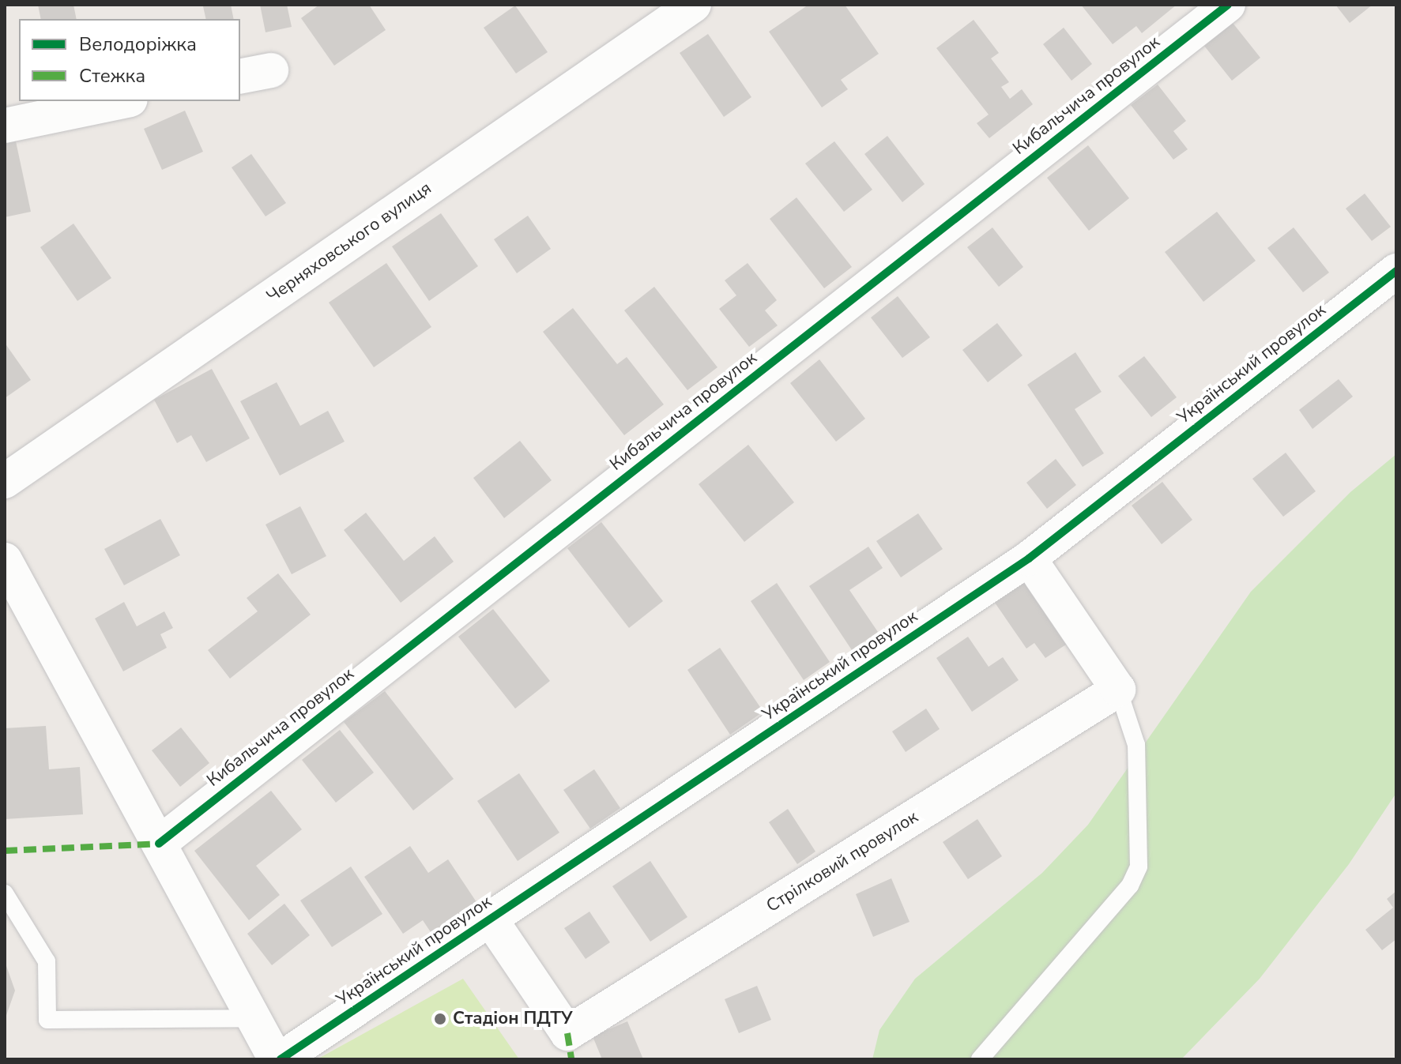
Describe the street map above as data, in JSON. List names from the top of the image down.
{
  "streets": {
    "street": [
      "Кибальчича провулок",
      "Черняховського вулиця",
      "Український провулок",
      "Стрілковий провулок"
    ]
  },
  "crossings": [
    ["Український провулок", "Стрілковий провулок"]
  ],
  "places": ["Стадіон ПДТУ"],
  "legend": ["Велодоріжка", "Стежка"]
}
